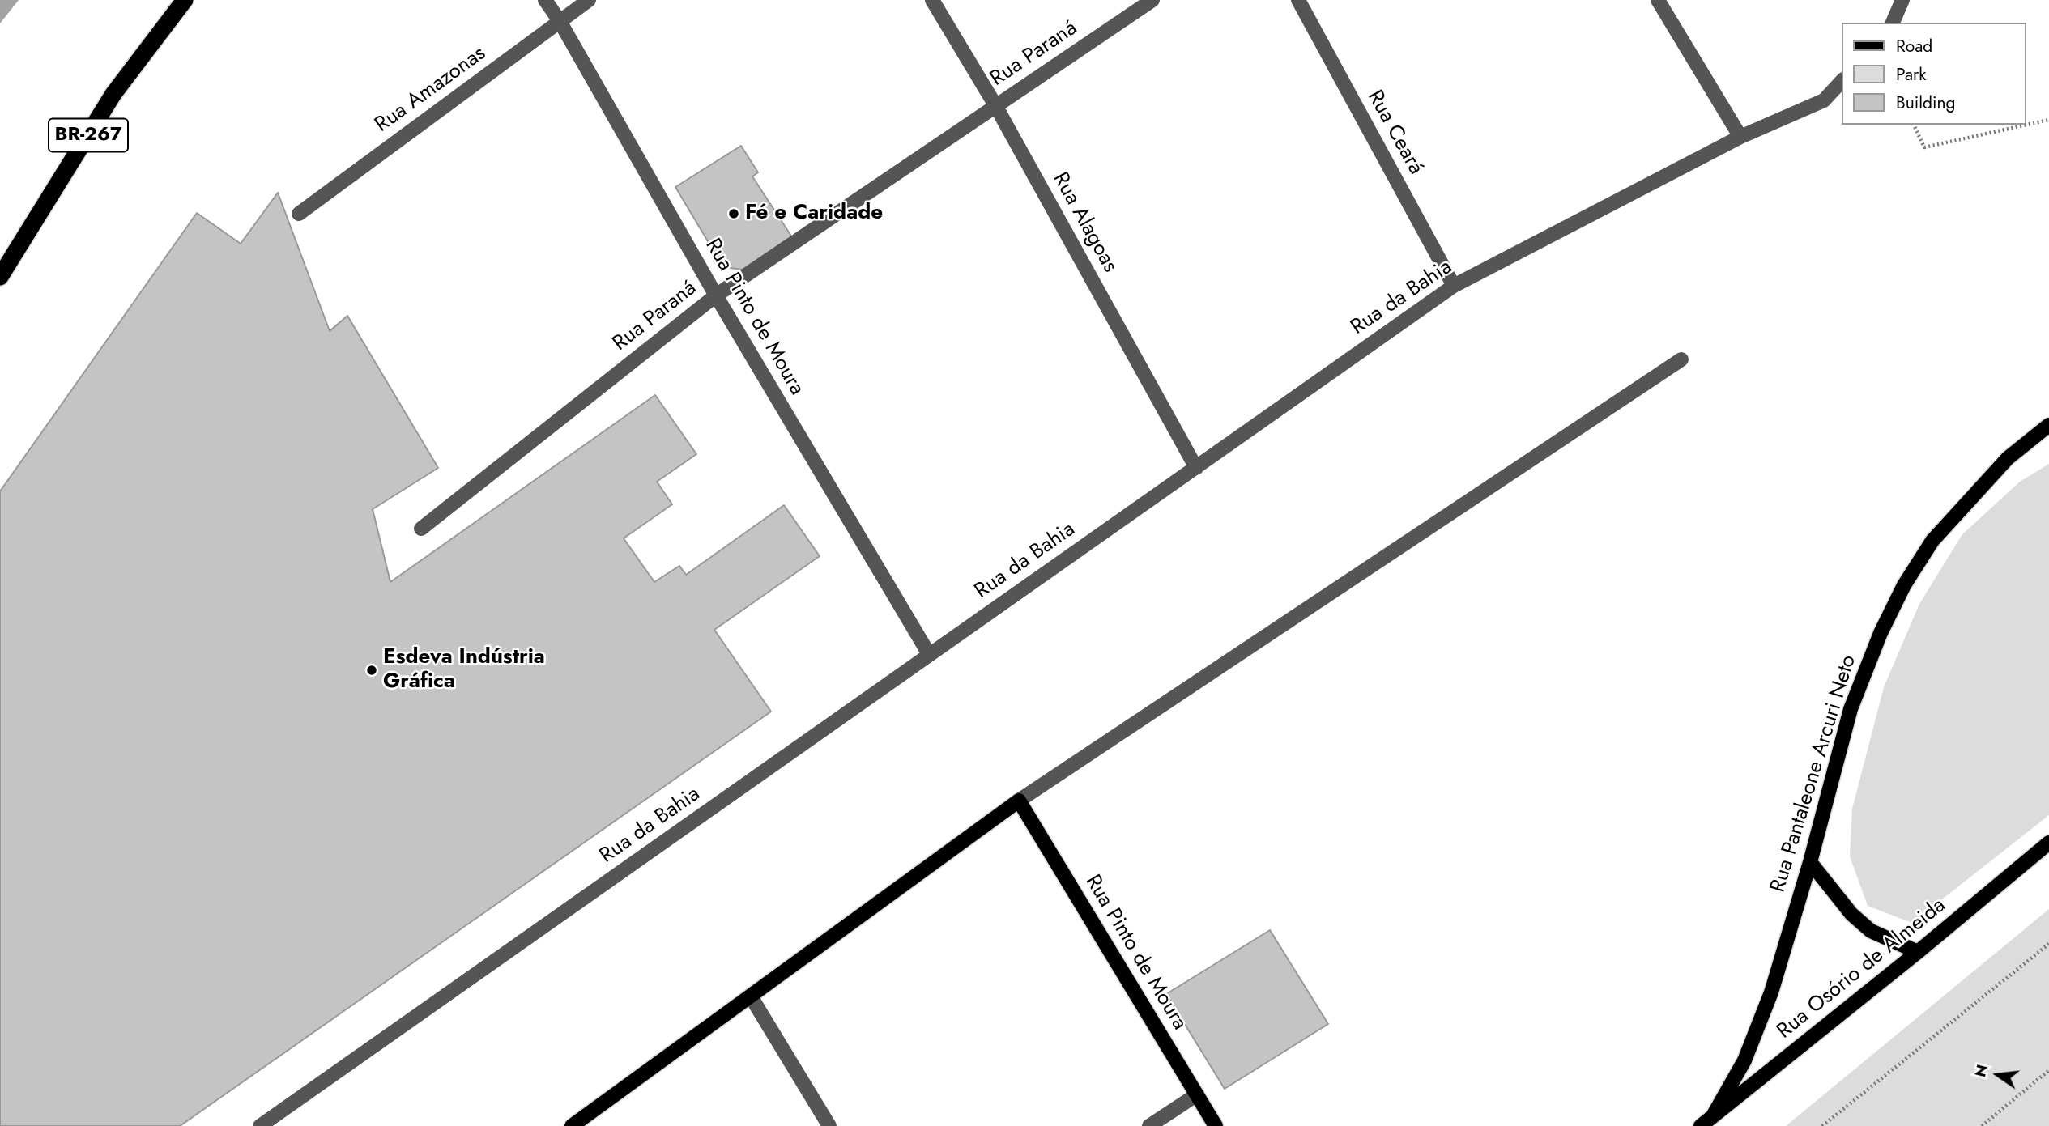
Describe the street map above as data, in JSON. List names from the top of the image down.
{
  "streets": {
    "highway": ["BR-267"],
    "main road": ["Rua Pinto de Moura", "Rua Pantaleone Arcuri Neto", "Rua Osório de Almeida"],
    "street": [
      "Rua Paraná",
      "Rua Amazonas",
      "Rua Ceará",
      "Rua Alagoas",
      "Rua da Bahia"
    ]
  },
  "crossings": [
    ["Rua Paraná", "Rua Alagoas"],
    ["Rua Paraná", "Rua Pinto de Moura"],
    ["Rua Amazonas", "Rua Pinto de Moura"],
    ["Rua Ceará", "Rua da Bahia"],
    ["Rua Alagoas", "Rua da Bahia"],
    ["Rua da Bahia", "Rua Pinto de Moura"],
    ["Rua Pantaleone Arcuri Neto", "Rua Osório de Almeida"]
  ],
  "places": ["Fé e Caridade", "Esdeva Indústria Gráfica"],
  "legend": ["Road", "Park", "Building"],
  "north": "left"
}
